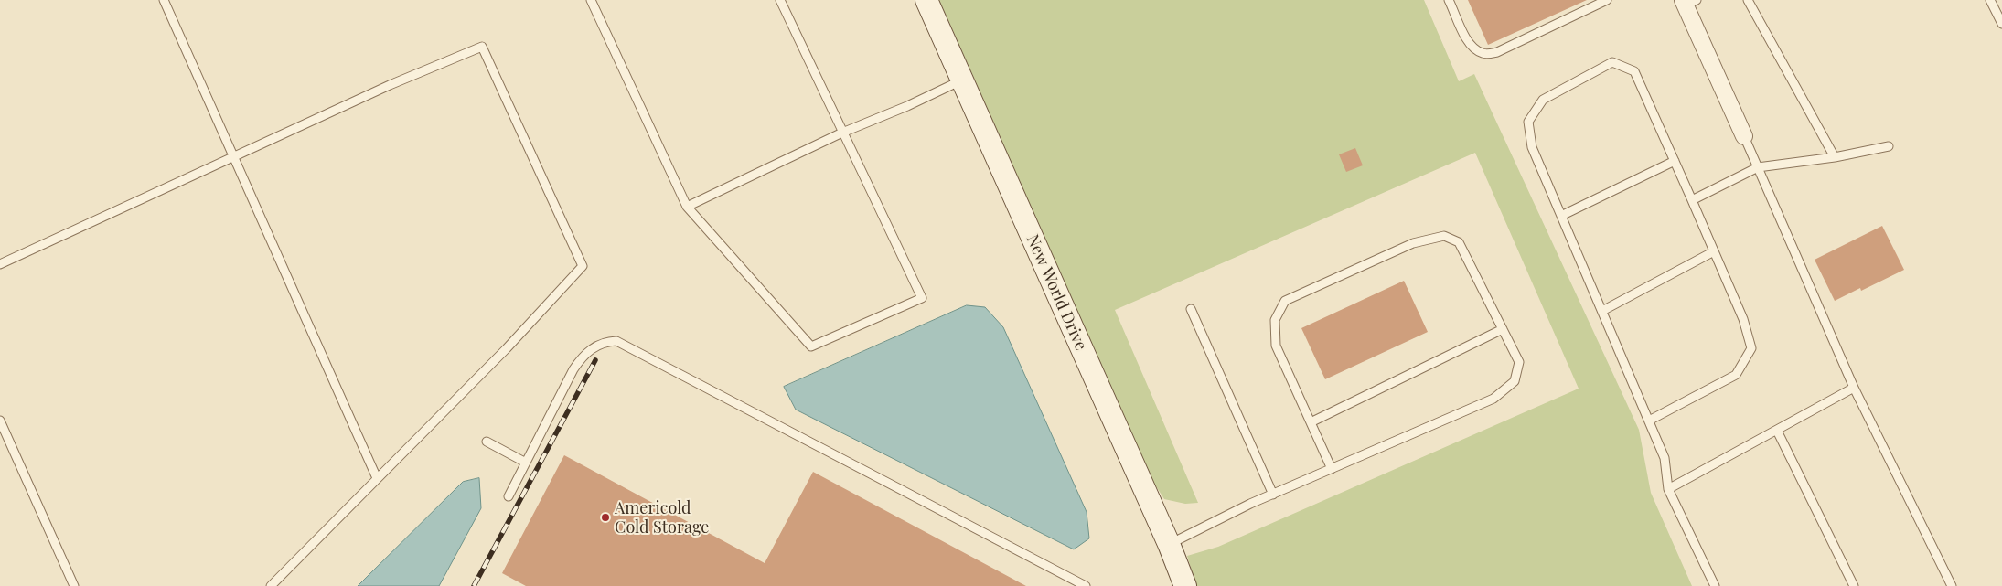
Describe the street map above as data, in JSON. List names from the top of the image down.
{
  "streets": {
    "street": ["New World Drive"]
  },
  "places": ["Americold Cold Storage"]
}
